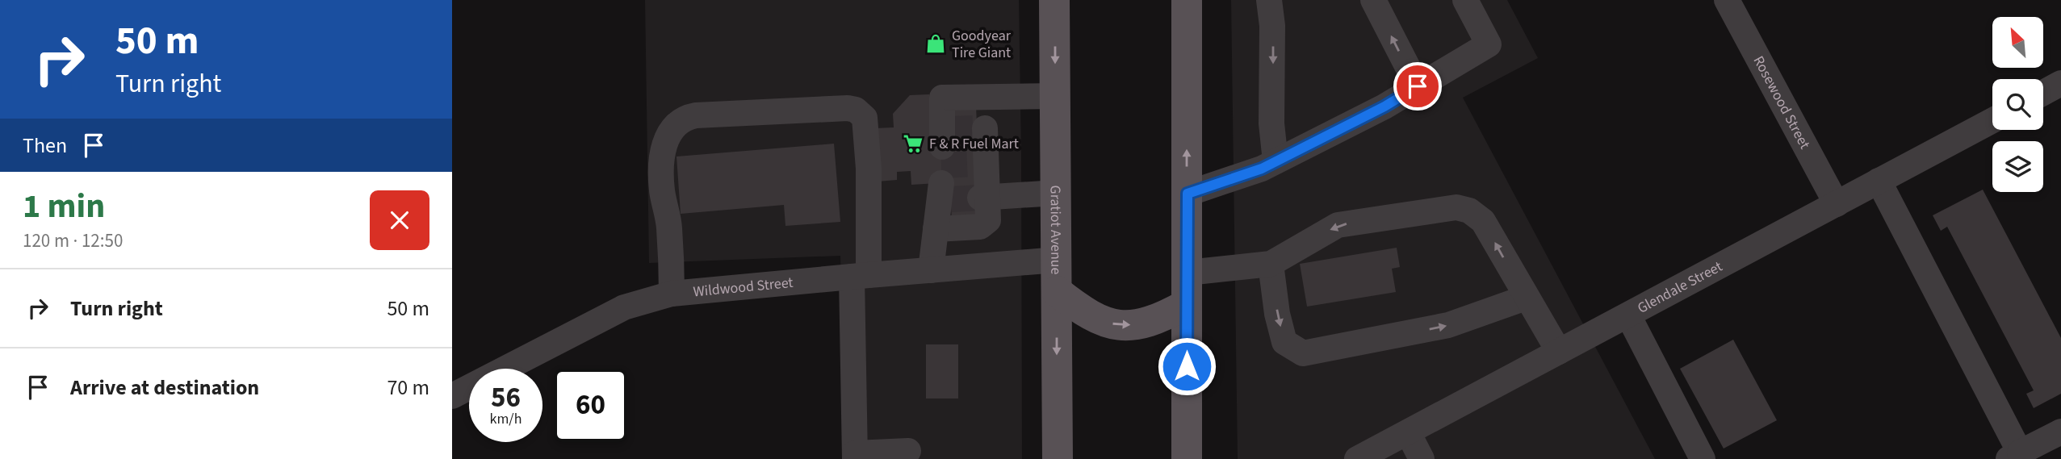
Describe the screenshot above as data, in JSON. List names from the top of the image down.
{
  "streets": {
    "main road": ["Gratiot Avenue"],
    "street": ["Rosewood Street", "Wildwood Street", "Glendale Street"]
  },
  "crossings": [
    ["Rosewood Street", "Glendale Street"],
    ["Gratiot Avenue", "Wildwood Street"]
  ],
  "places": {
    "shop": ["Goodyear Tire Giant"],
    "supermarket": ["F & R Fuel Mart"]
  },
  "north": "top left",
  "page": {
    "turn": ["50 m", "Turn right"],
    "then": "Then",
    "heading": ["1 min", "120 m · 12:50"],
    "list": [
      {
        "name": "Turn right",
        "value": "50 m"
      },
      {
        "name": "Arrive at destination",
        "value": "70 m"
      }
    ],
    "speed": "56 km/h",
    "limit": "60"
  }
}
